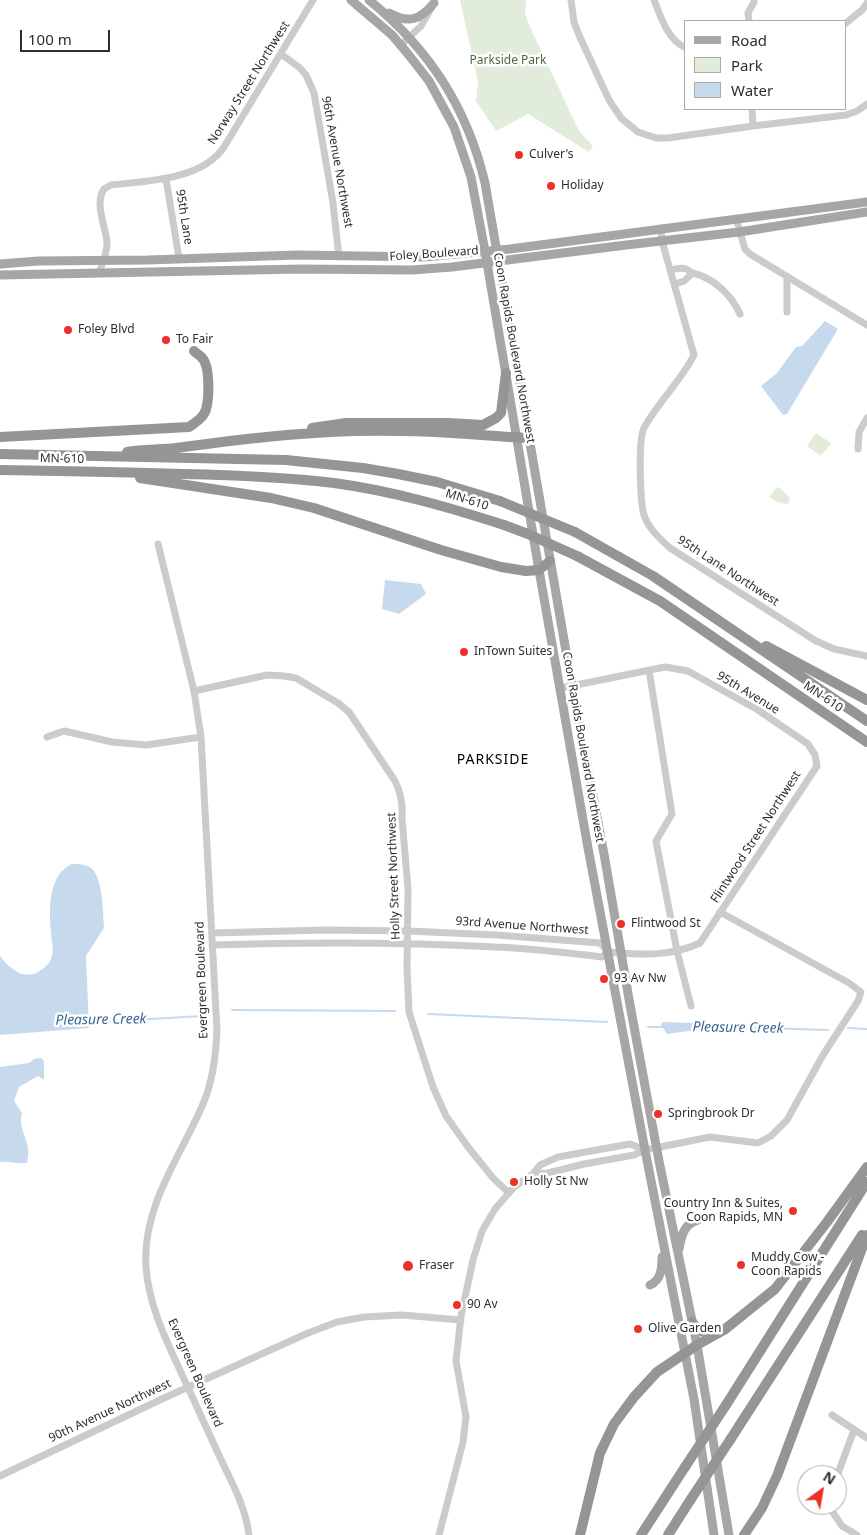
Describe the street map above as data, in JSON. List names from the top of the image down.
{
  "streets": {
    "highway": ["MN-610"],
    "main road": ["Foley Boulevard", "Coon Rapids Boulevard Northwest"],
    "street": [
      "Norway Street Northwest",
      "96th Avenue Northwest",
      "95th Lane",
      "95th Lane Northwest",
      "95th Avenue",
      "Flintwood Street Northwest",
      "Holly Street Northwest",
      "93rd Avenue Northwest",
      "Evergreen Boulevard",
      "90th Avenue Northwest"
    ]
  },
  "crossings": [
    ["Norway Street Northwest", "96th Avenue Northwest"],
    ["Norway Street Northwest", "95th Lane"],
    ["Norway Street Northwest", "Foley Boulevard"],
    ["96th Avenue Northwest", "Foley Boulevard"],
    ["95th Lane", "Foley Boulevard"],
    ["Foley Boulevard", "Coon Rapids Boulevard Northwest"],
    ["Foley Boulevard", "95th Lane Northwest"],
    ["Coon Rapids Boulevard Northwest", "95th Avenue"],
    ["Coon Rapids Boulevard Northwest", "Flintwood Street Northwest"],
    ["Coon Rapids Boulevard Northwest", "93rd Avenue Northwest"],
    ["95th Avenue", "Flintwood Street Northwest"],
    ["Flintwood Street Northwest", "93rd Avenue Northwest"],
    ["Holly Street Northwest", "93rd Avenue Northwest"],
    ["Holly Street Northwest", "Evergreen Boulevard"],
    ["93rd Avenue Northwest", "Evergreen Boulevard"],
    ["Evergreen Boulevard", "90th Avenue Northwest"]
  ],
  "districts": ["PARKSIDE"],
  "water": ["Pleasure Creek"],
  "parks": ["Parkside Park"],
  "places": [
    "Culver's",
    "Holiday",
    "Foley Blvd",
    "To Fair",
    "InTown Suites",
    "Flintwood St",
    "93 Av Nw",
    "Springbrook Dr",
    "Holly St Nw",
    "Country Inn & Suites, Coon Rapids, MN",
    "Muddy Cow - Coon Rapids",
    "Fraser",
    "90 Av",
    "Olive Garden"
  ],
  "legend": ["Road", "Park", "Water"],
  "scale_bar": "100 m",
  "north": "top right"
}
